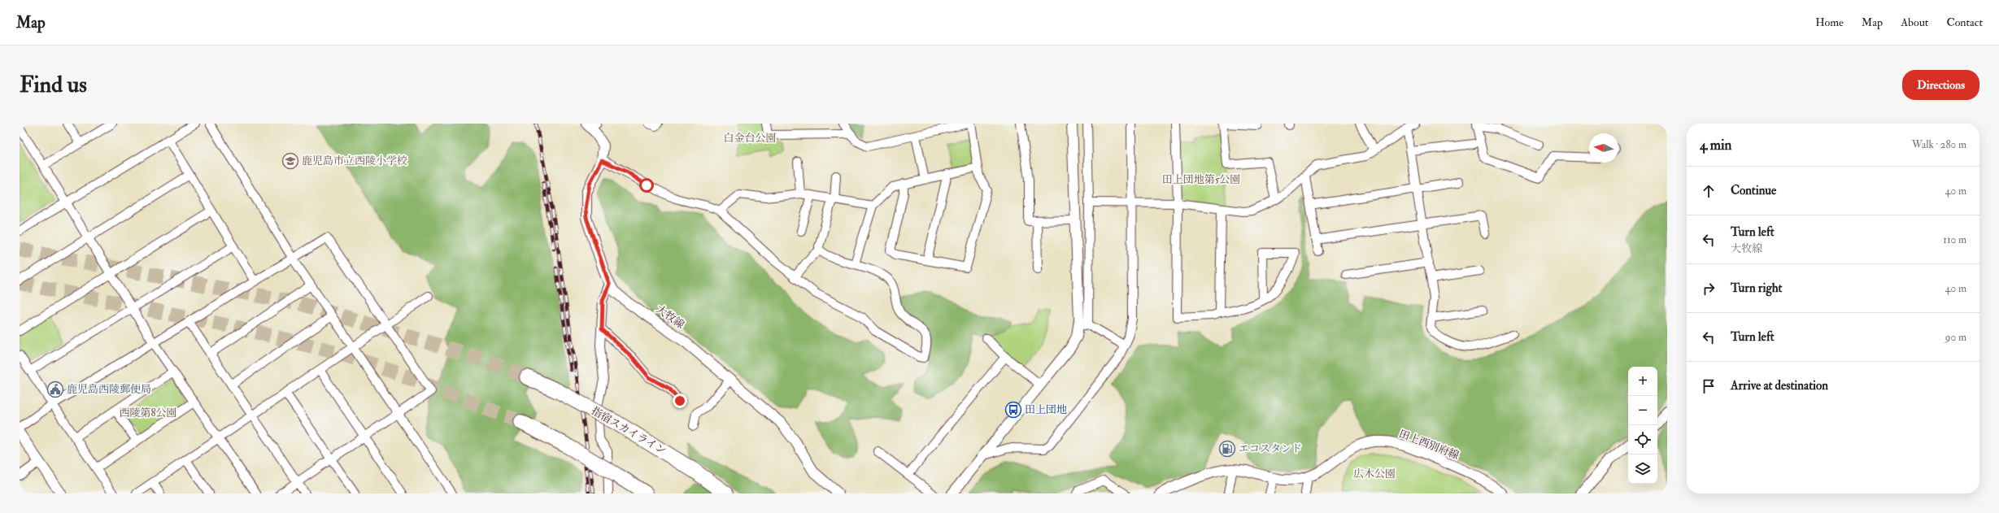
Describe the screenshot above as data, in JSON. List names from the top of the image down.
{
  "streets": {
    "highway": ["指宿スカイライン"],
    "street": ["大牧線", "田上西別府線"]
  },
  "parks": [
    "白金台公園",
    "田上団地第5公園",
    "西陵第8公園",
    "広木公園"
  ],
  "places": {
    "school or university": ["鹿児島市立西陵小学校"],
    "public building": ["鹿児島西陵郵便局"],
    "bus stop": ["田上団地"],
    "fuel station": ["エコスタンド"]
  },
  "north": "left",
  "page": {
    "header": "Map",
    "nav": [
      "Home",
      "Map",
      "About",
      "Contact"
    ],
    "buttons": "Directions",
    "title": "Find us",
    "heading": ["4 min", "Walk · 280 m"],
    "list": [
      ["Continue", "40 m"],
      ["Turn left", "大牧線", "110 m"],
      ["Turn right", "40 m"],
      ["Turn left", "90 m"],
      "Arrive at destination"
    ],
    "map_buttons": ["+", "−"]
  }
}
